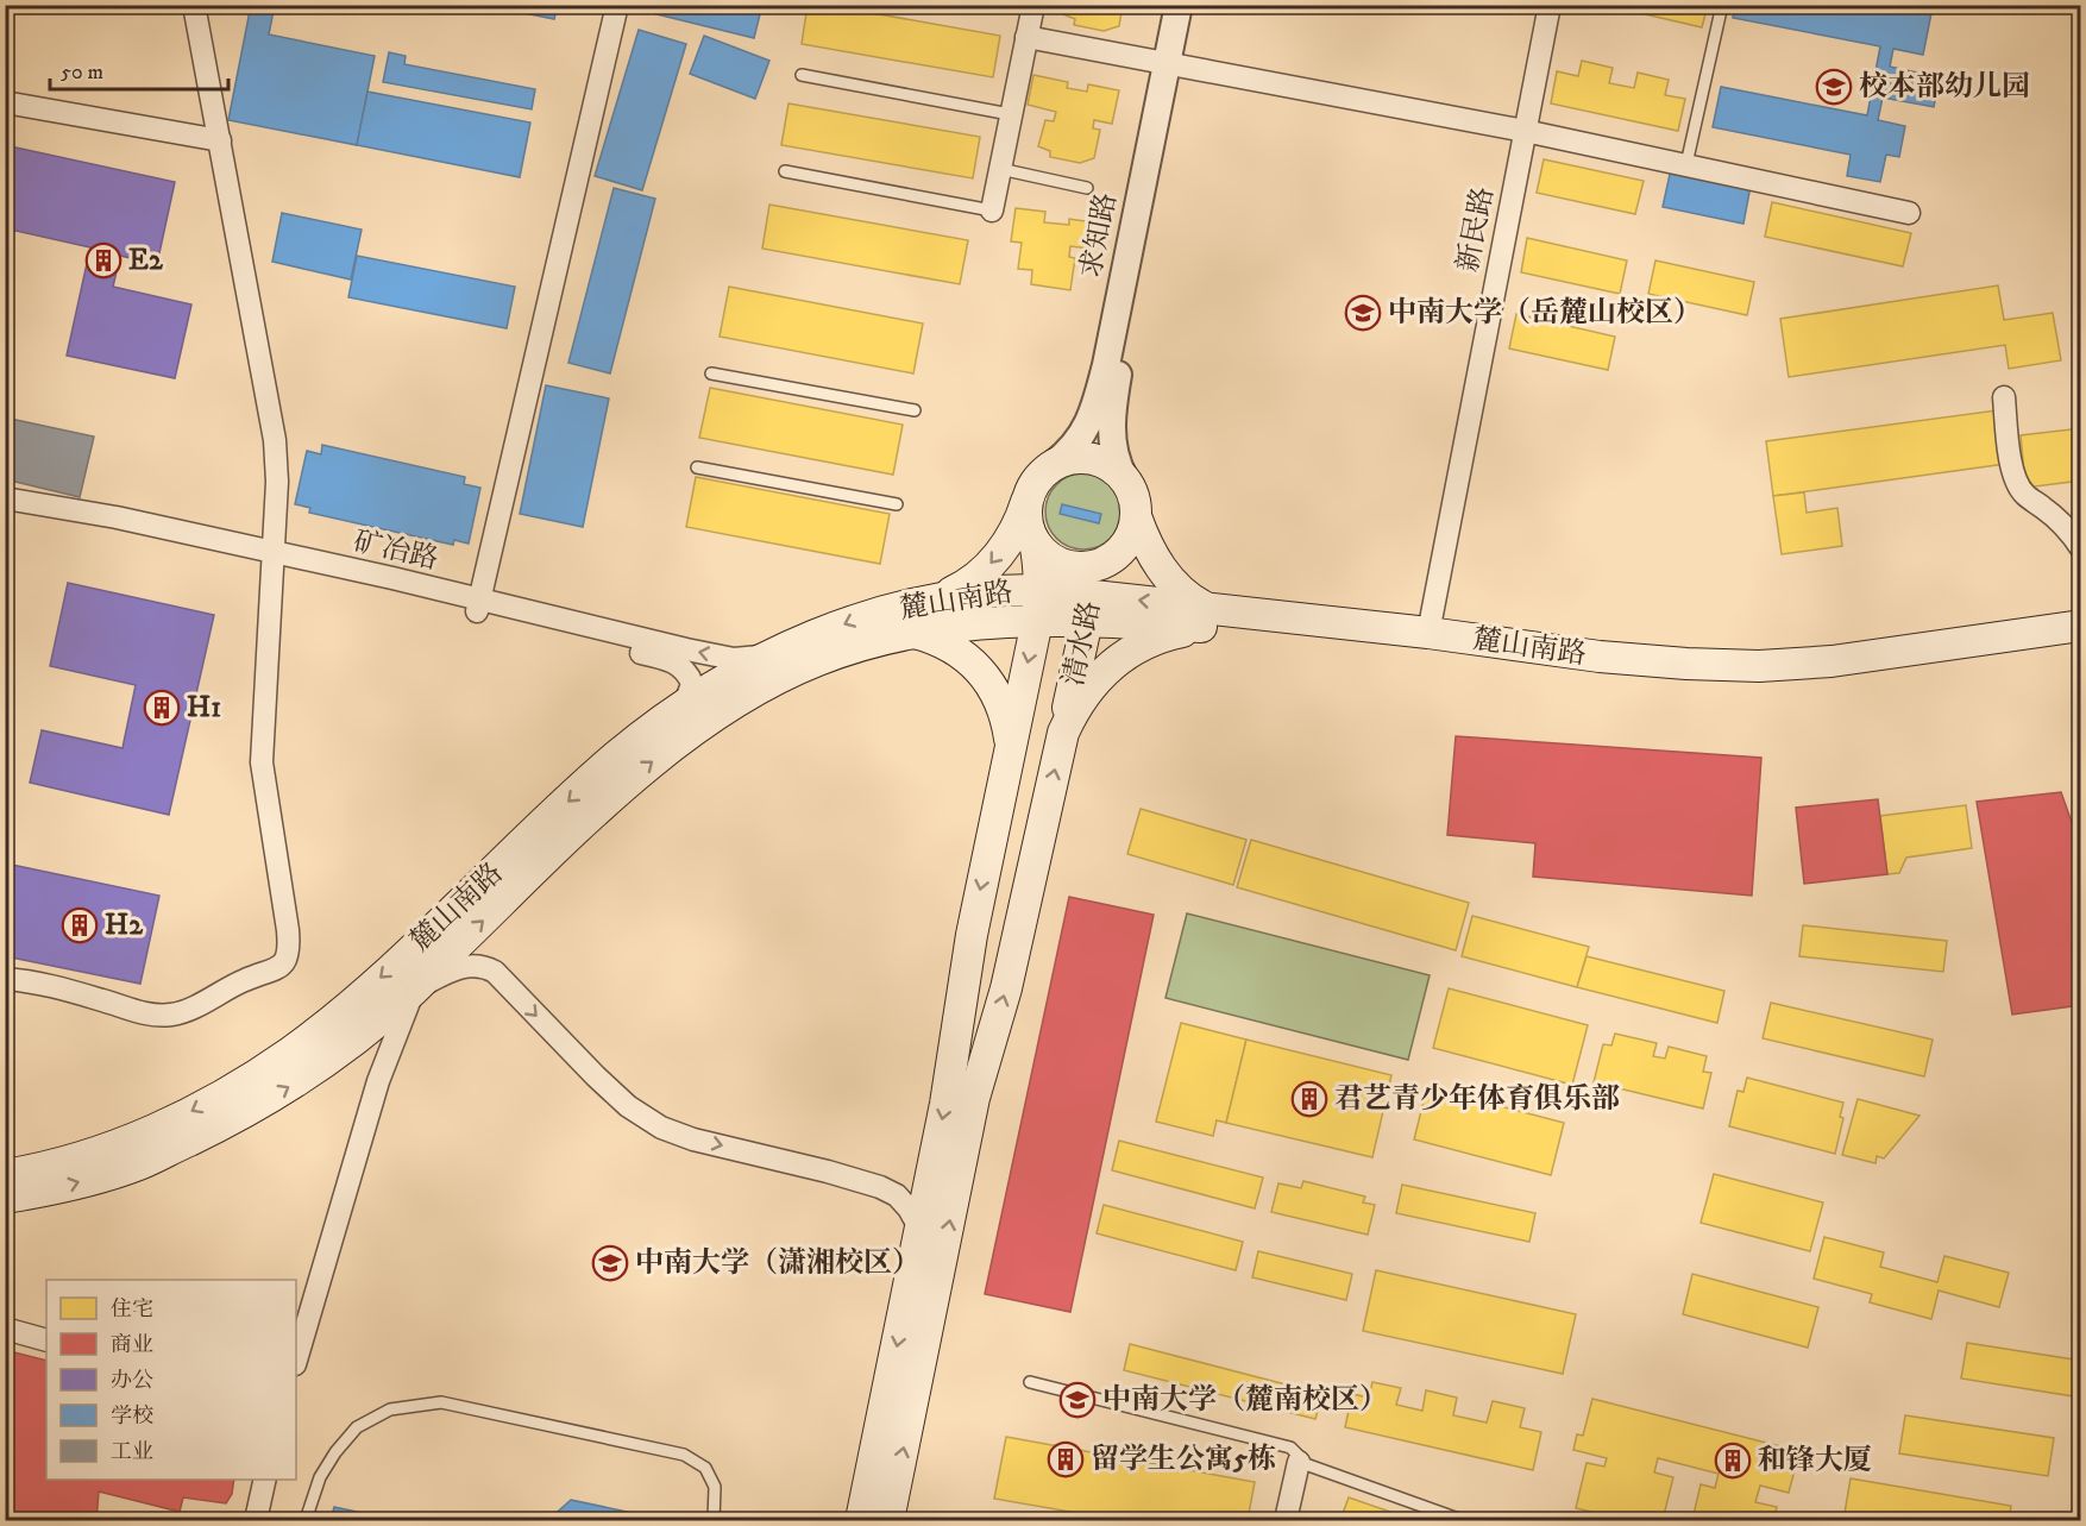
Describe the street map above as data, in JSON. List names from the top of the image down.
{
  "streets": {
    "main road": ["麓山南路", "清水路"],
    "street": ["新民路", "求知路", "矿冶路"]
  },
  "crossings": [
    ["新民路", "麓山南路"],
    ["求知路", "清水路"],
    ["矿冶路", "麓山南路"],
    ["麓山南路", "清水路"]
  ],
  "places": {
    "school or university": [
      "校本部幼儿园",
      "中南大学（岳麓山校区）",
      "中南大学（潇湘校区）",
      "中南大学（麓南校区）"
    ],
    "building": [
      "E2",
      "H1",
      "H2",
      "君艺青少年体育俱乐部",
      "留学生公寓5栋",
      "和锋大厦"
    ]
  },
  "legend": [
    "住宅",
    "商业",
    "办公",
    "学校",
    "工业"
  ],
  "scale_bar": "50 m"
}
